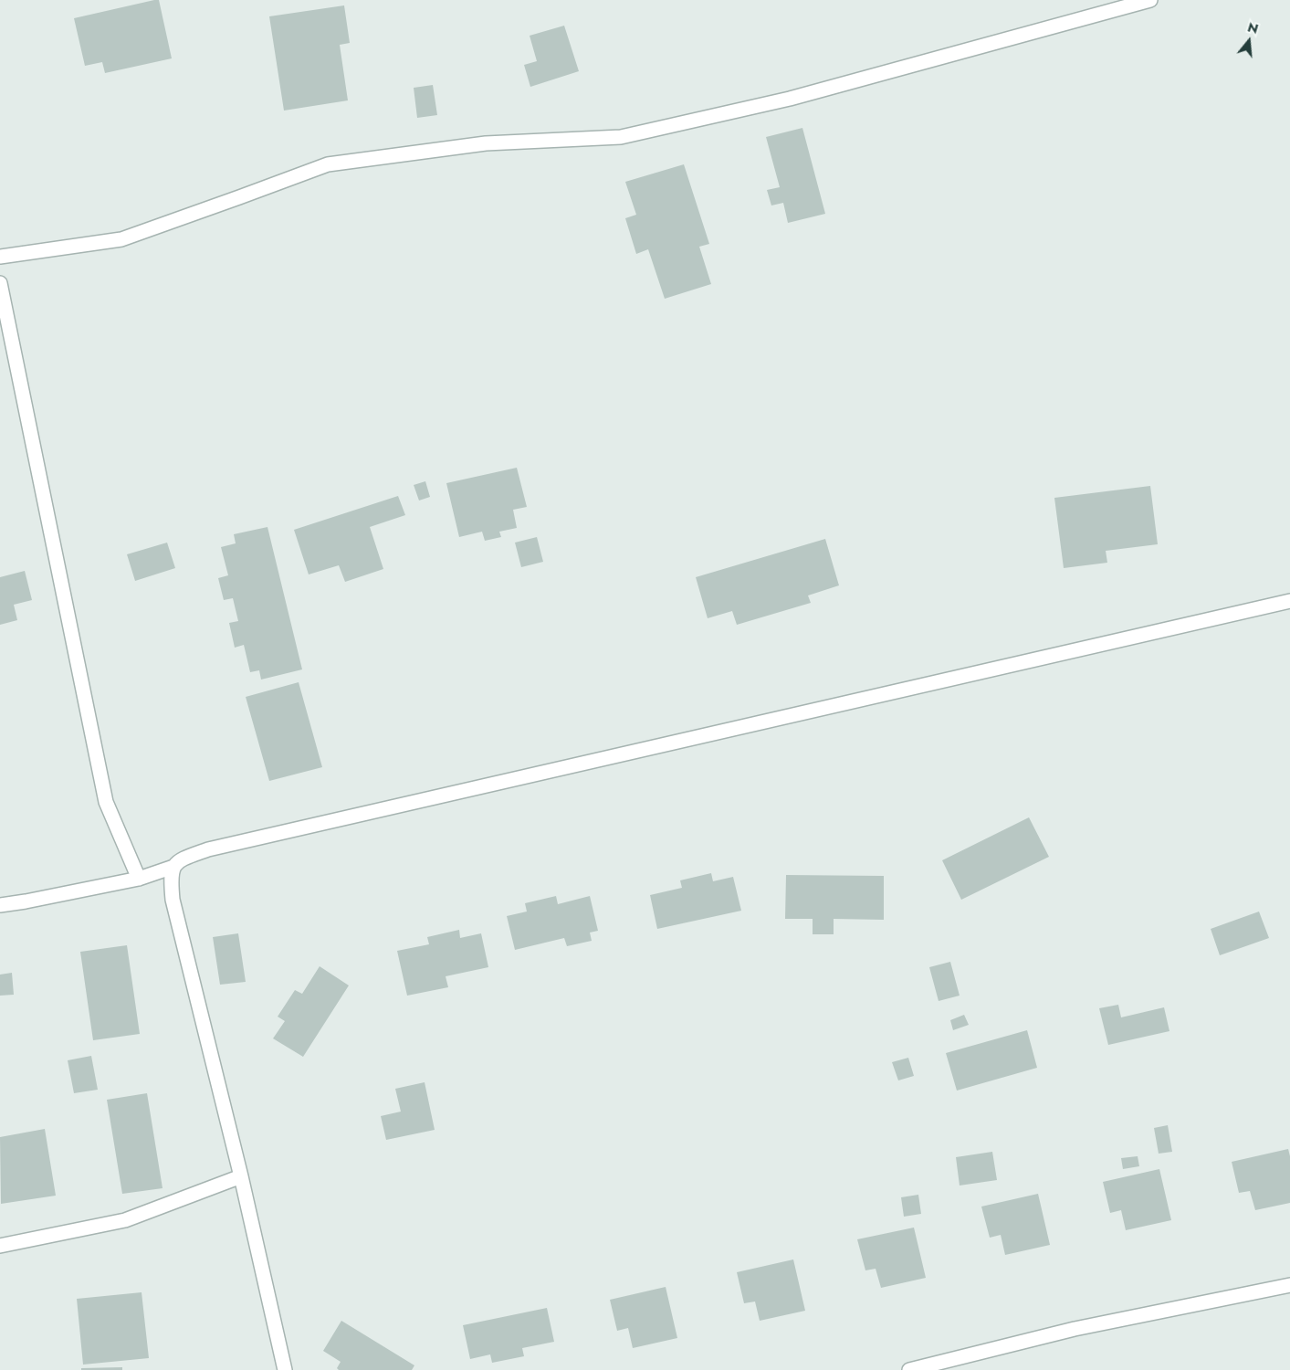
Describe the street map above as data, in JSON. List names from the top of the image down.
{
  "north": "top"
}
